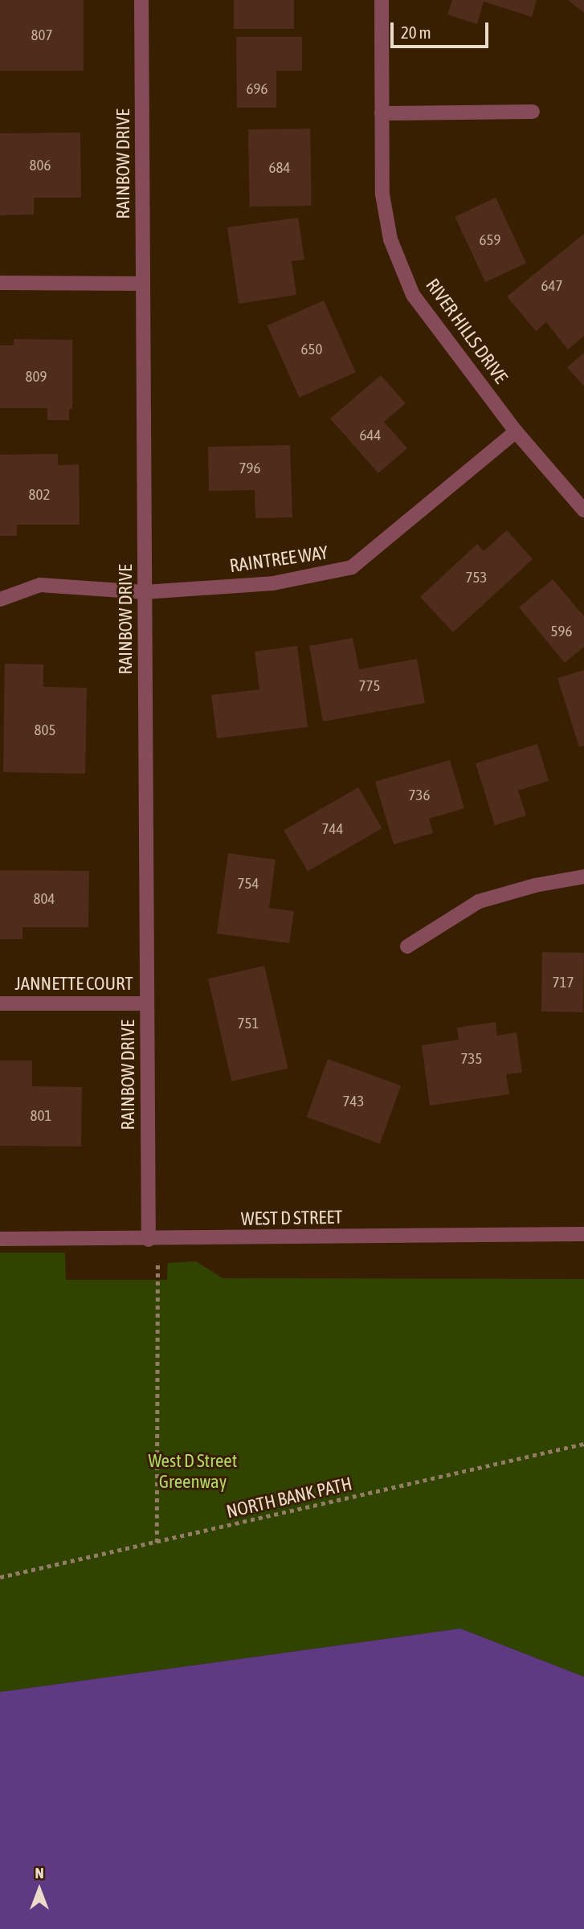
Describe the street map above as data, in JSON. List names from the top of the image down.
{
  "streets": {
    "street": [
      "RAINBOW DRIVE",
      "RIVER HILLS DRIVE",
      "RAINTREE WAY",
      "JANNETTE COURT",
      "WEST D STREET"
    ],
    "path": ["NORTH BANK PATH"]
  },
  "crossings": [
    ["RAINBOW DRIVE", "RAINTREE WAY"],
    ["RAINBOW DRIVE", "JANNETTE COURT"],
    ["RAINBOW DRIVE", "WEST D STREET"],
    ["RIVER HILLS DRIVE", "RAINTREE WAY"]
  ],
  "parks": ["West D Street Greenway"],
  "house_numbers": [
    "807",
    "696",
    "806",
    "684",
    "659",
    "647",
    "650",
    "809",
    "644",
    "796",
    "802",
    "753",
    "596",
    "775",
    "805",
    "736",
    "744",
    "754",
    "804",
    "717",
    "751",
    "735",
    "743",
    "801"
  ],
  "scale_bar": "20 m",
  "north": "top"
}
